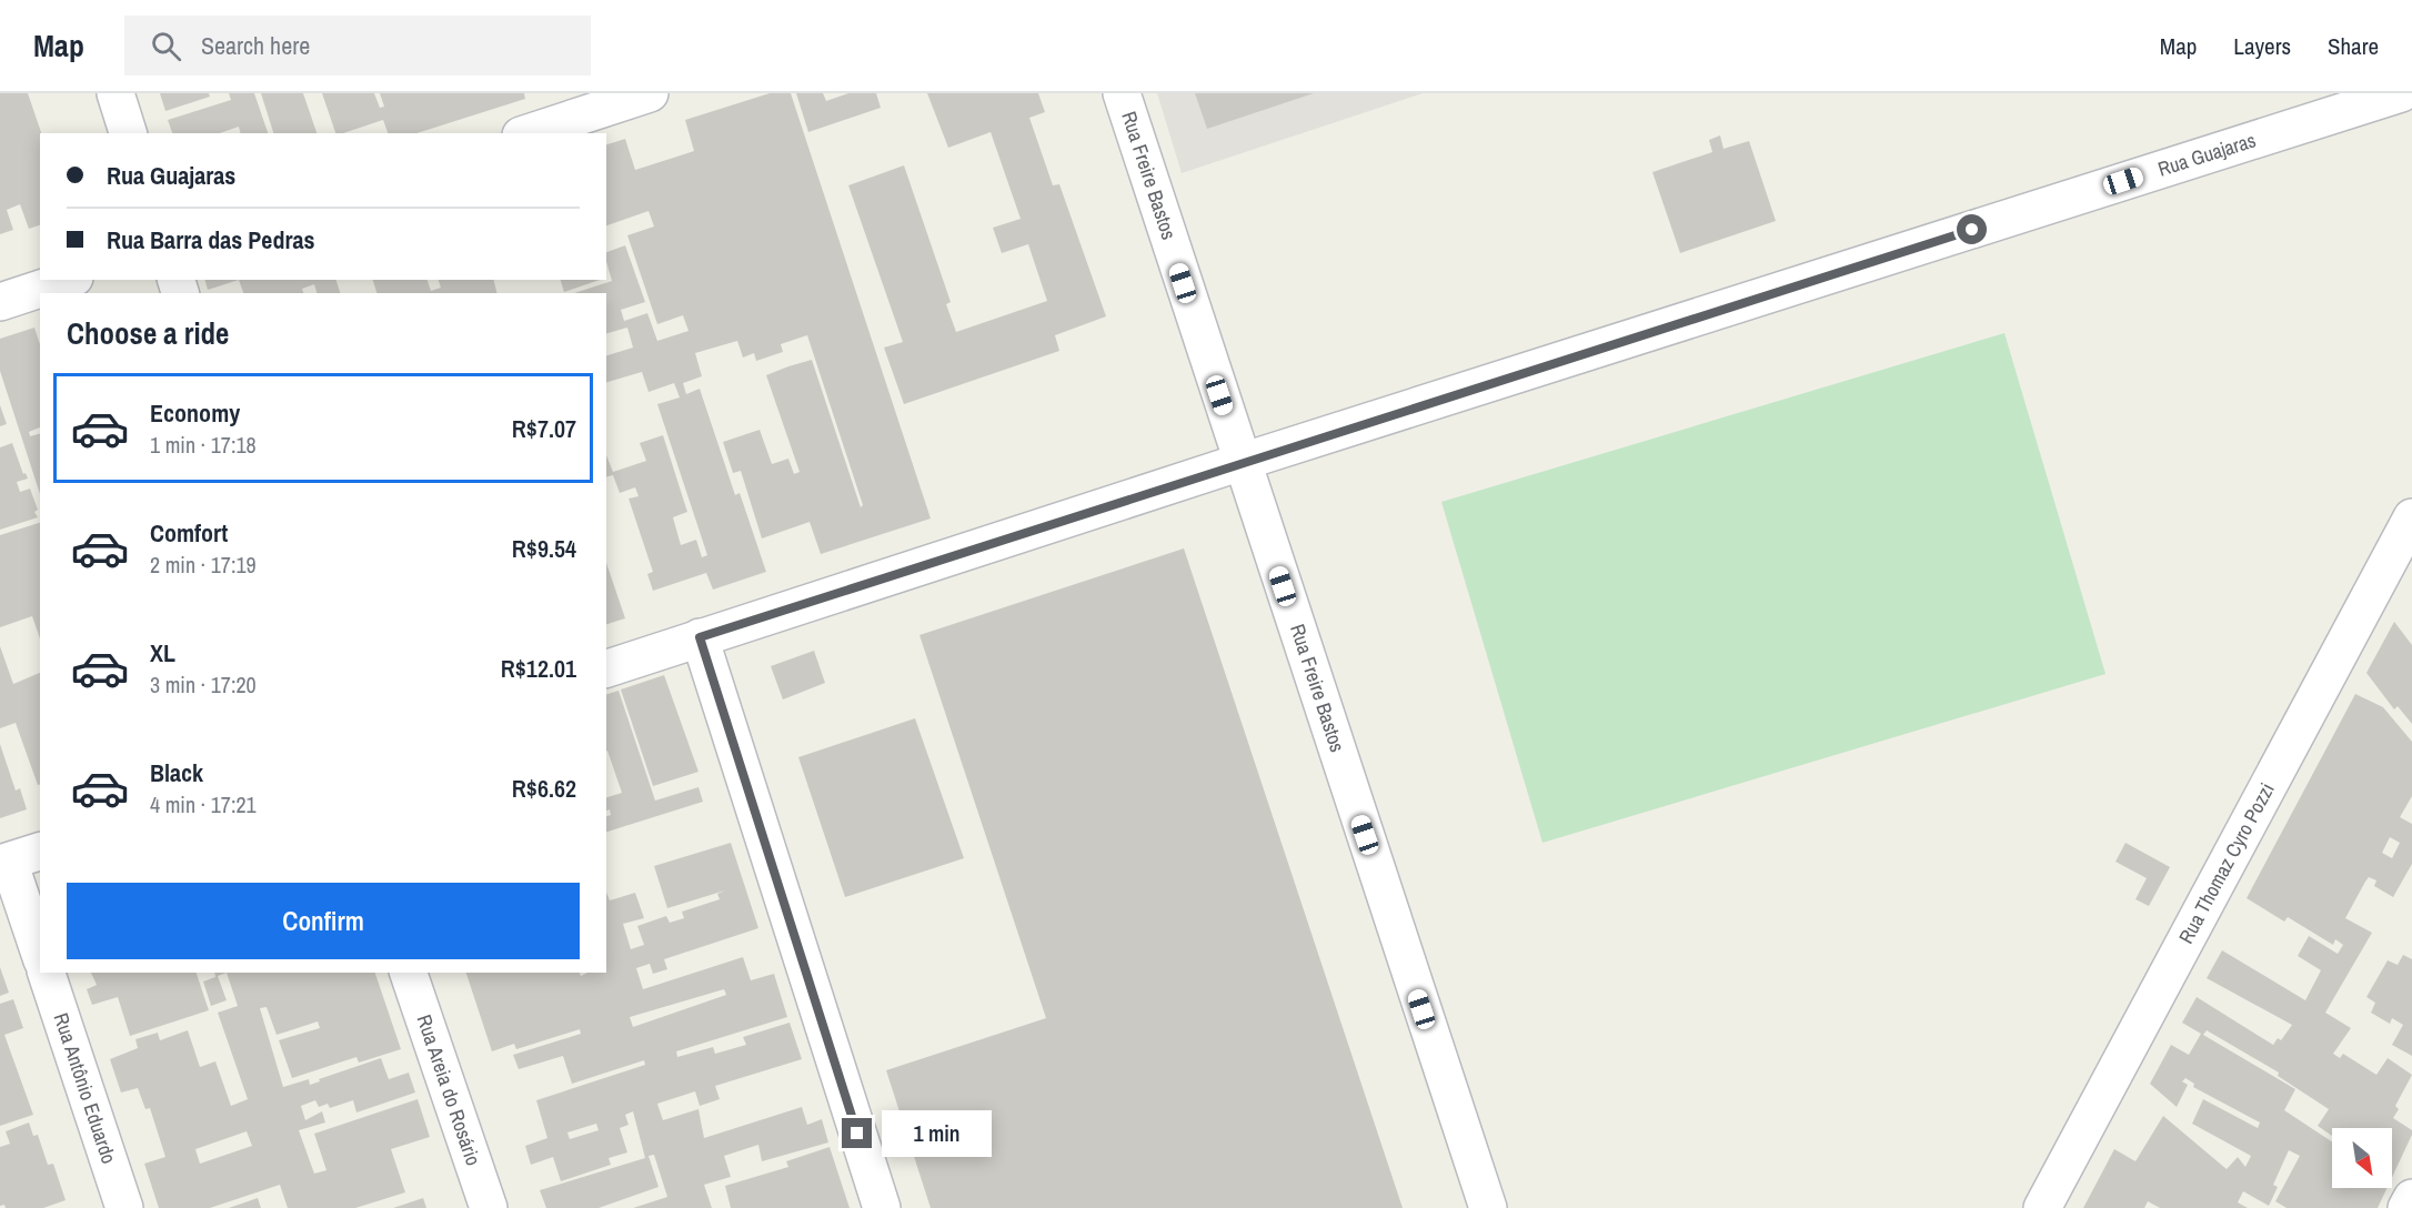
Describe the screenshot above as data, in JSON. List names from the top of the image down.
{
  "streets": {
    "street": [
      "Rua Guajaras",
      "Rua Freire Bastos",
      "Rua Thomaz Cyro Pozzi",
      "Rua Antônio Eduardo",
      "Rua Areia do Rosário"
    ]
  },
  "crossings": [
    ["Rua Guajaras", "Rua Freire Bastos"]
  ],
  "north": "bottom right",
  "page": {
    "header": "Map",
    "search": "Search here",
    "nav": ["Map", "Layers", "Share"],
    "banner": ["Rua Guajaras", "Rua Barra das Pedras"],
    "heading": "Choose a ride",
    "list": [
      {
        "name": "Economy",
        "note": "1 min · 17:18",
        "value": "R$7.07"
      },
      {
        "name": "Comfort",
        "note": "2 min · 17:19",
        "value": "R$9.54"
      },
      {
        "name": "XL",
        "note": "3 min · 17:20",
        "value": "R$12.01"
      },
      {
        "name": "Black",
        "note": "4 min · 17:21",
        "value": "R$6.62"
      }
    ],
    "buttons": "Confirm",
    "bubble": "1 min"
  }
}
